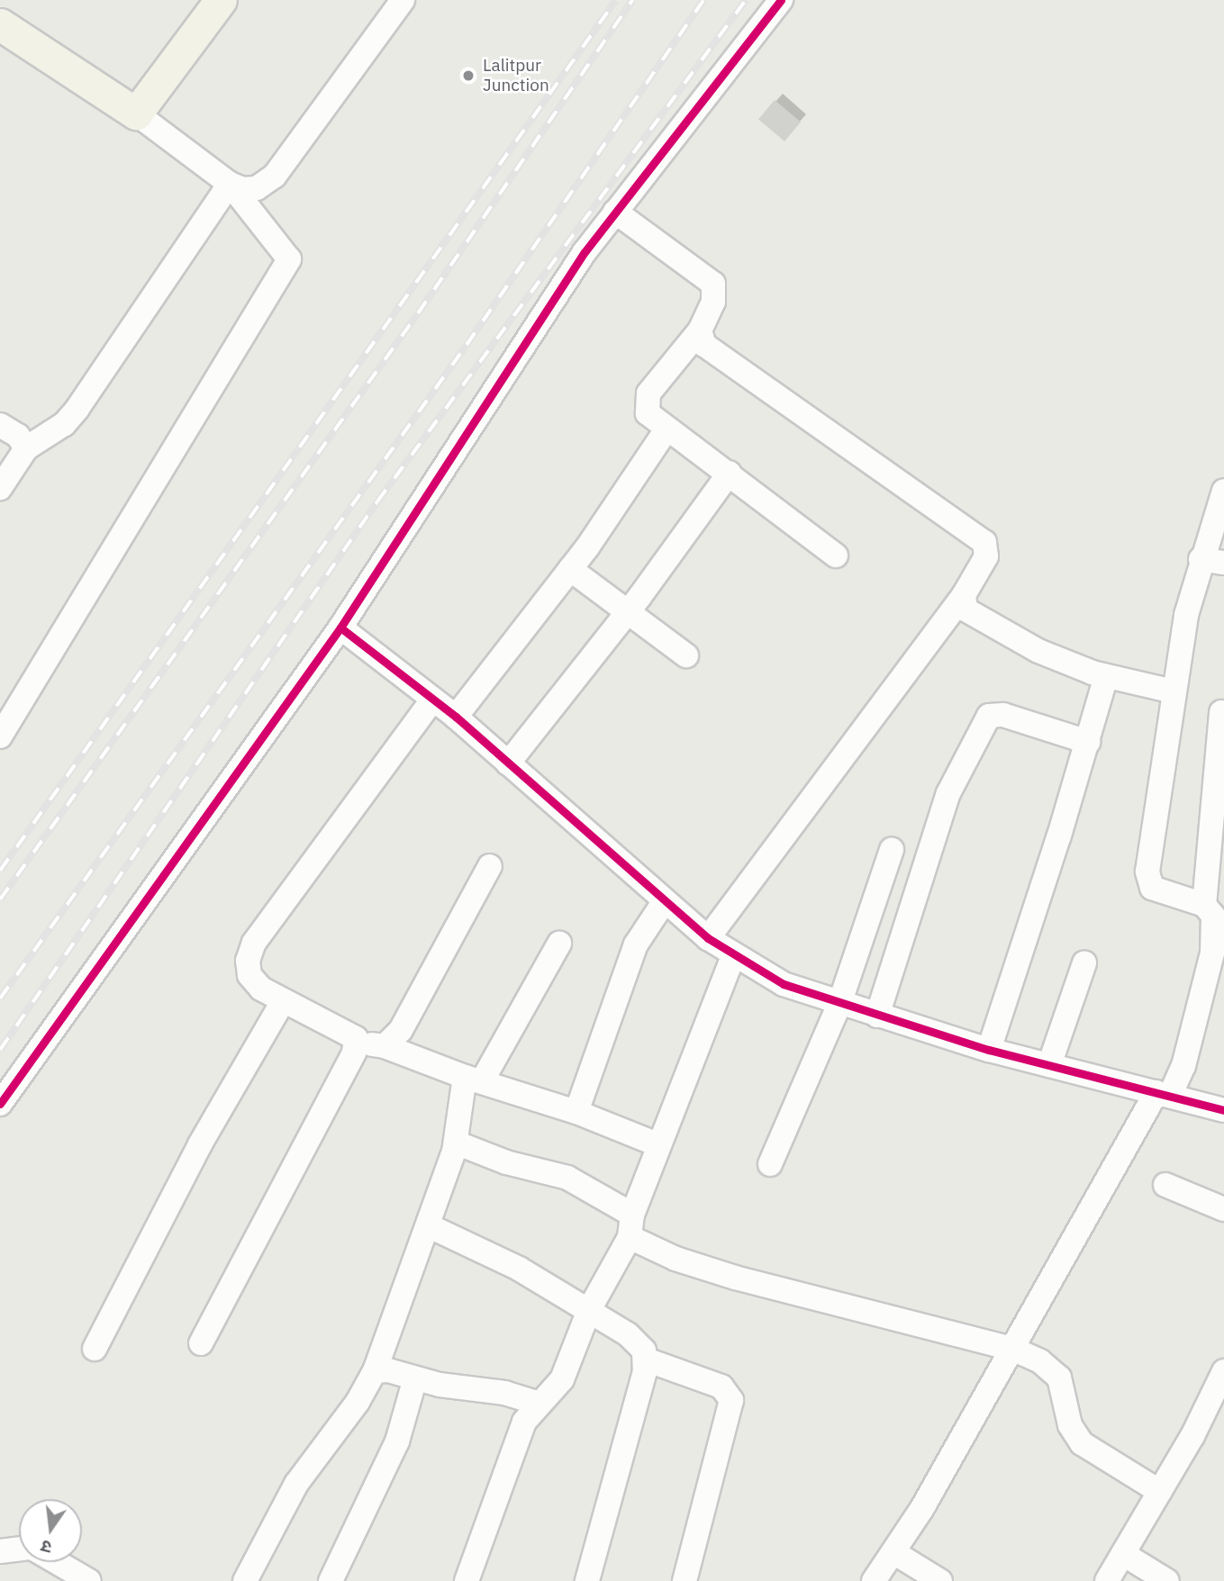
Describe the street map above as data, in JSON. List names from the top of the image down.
{
  "places": ["Lalitpur Junction"],
  "north": "bottom"
}
